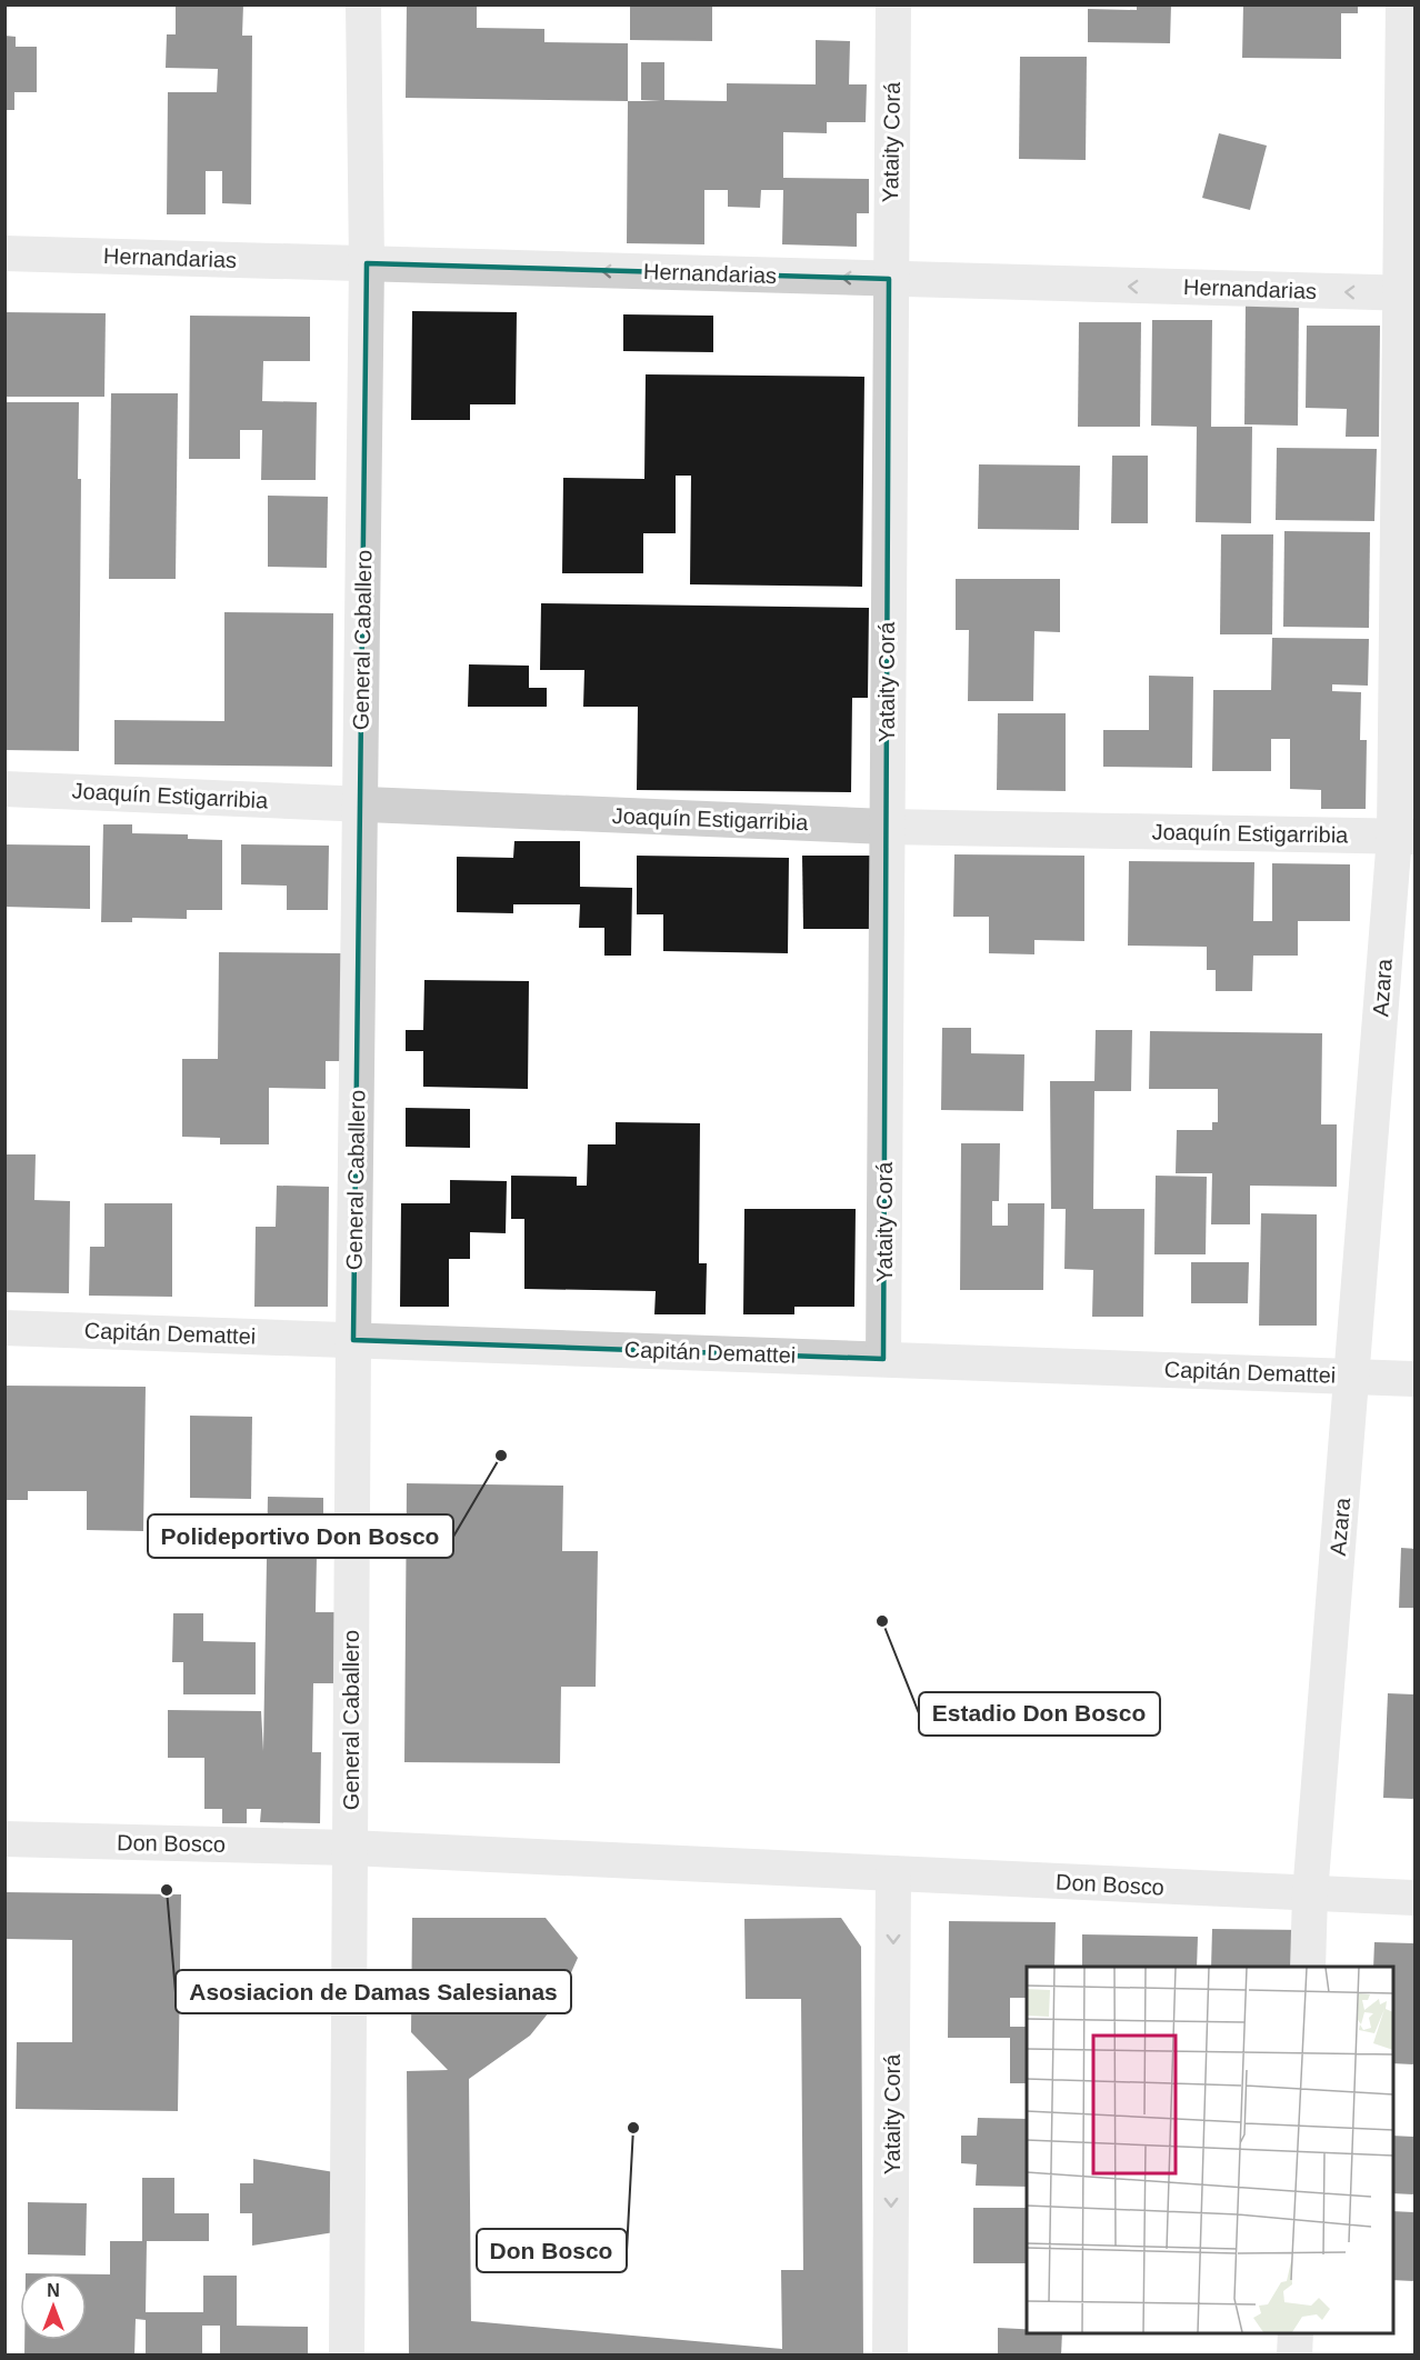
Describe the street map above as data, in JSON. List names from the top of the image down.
{
  "streets": {
    "street": [
      "Yataity Corá",
      "Hernandarias",
      "General Caballero",
      "Joaquín Estigarribia",
      "Azara",
      "Capitán Demattei",
      "Don Bosco"
    ]
  },
  "crossings": [
    ["Yataity Corá", "Hernandarias"],
    ["Yataity Corá", "Joaquín Estigarribia"],
    ["Yataity Corá", "Capitán Demattei"],
    ["Yataity Corá", "Don Bosco"],
    ["Hernandarias", "General Caballero"],
    ["Hernandarias", "Azara"],
    ["General Caballero", "Joaquín Estigarribia"],
    ["General Caballero", "Capitán Demattei"],
    ["General Caballero", "Don Bosco"],
    ["Joaquín Estigarribia", "Azara"],
    ["Azara", "Capitán Demattei"],
    ["Azara", "Don Bosco"]
  ],
  "one_way": ["Hernandarias"],
  "places": [
    "Polideportivo Don Bosco",
    "Estadio Don Bosco",
    "Asosiacion de Damas Salesianas",
    "Don Bosco"
  ],
  "north": "top"
}
